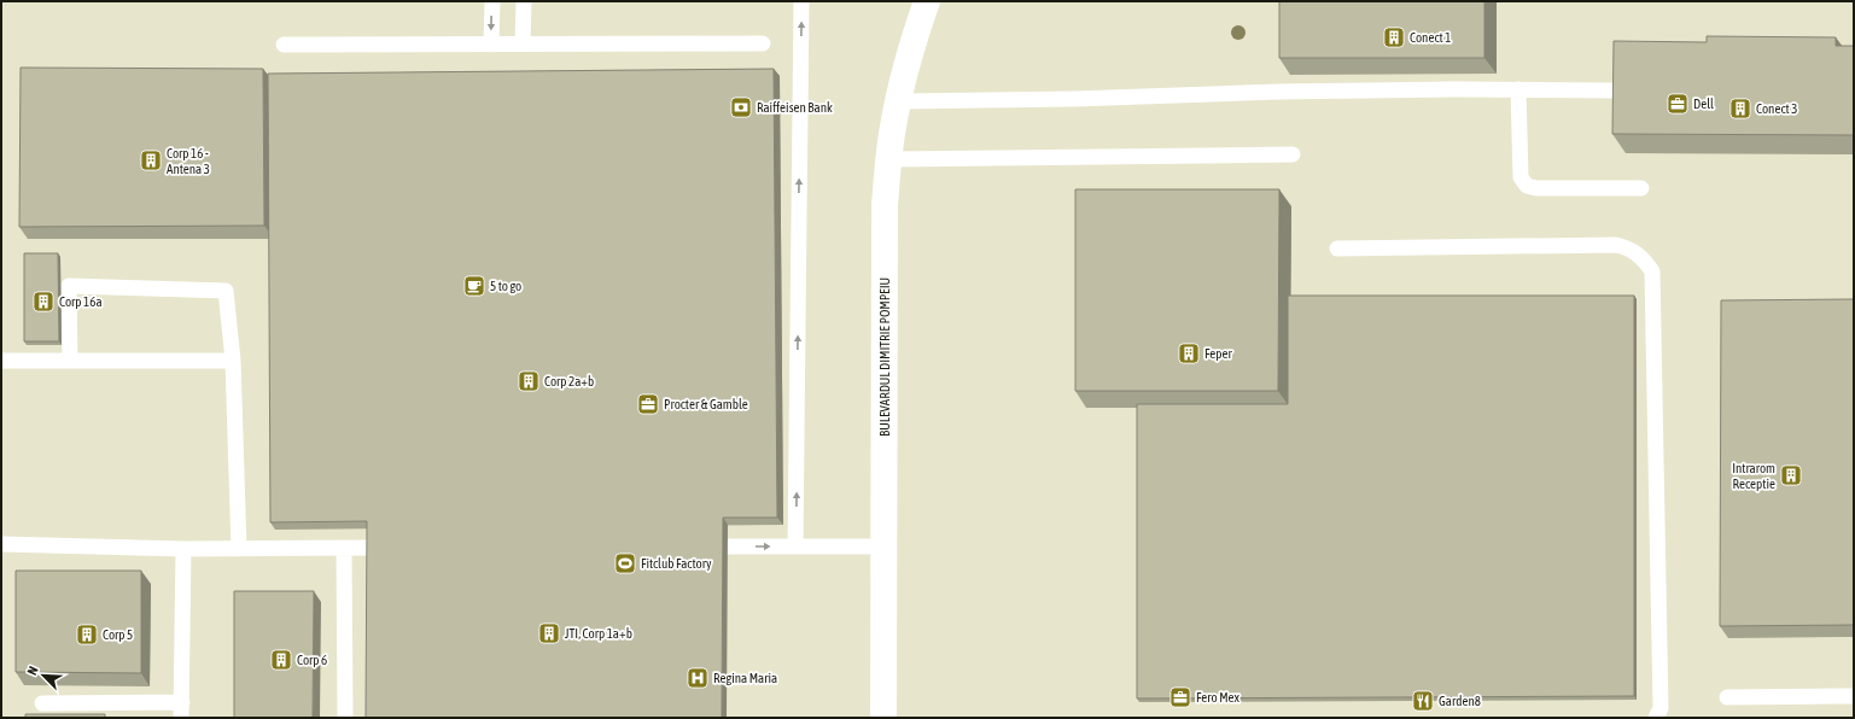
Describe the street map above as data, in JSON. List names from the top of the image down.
{
  "streets": {
    "street": ["BULEVARDUL DIMITRIE POMPEIU"]
  },
  "places": {
    "building": [
      "Conect 1",
      "Conect 3",
      "Corp 16 - Antena 3",
      "Corp 16a",
      "Feper",
      "Corp 2a+b",
      "Intrarom Receptie",
      "JTI, Corp 1a+b",
      "Corp 5",
      "Corp 6"
    ],
    "office": ["Dell", "Procter & Gamble", "Fero Mex"],
    "bank": ["Raiffeisen Bank"],
    "cafe": ["5 to go"],
    "sports": ["Fitclub Factory"],
    "hospital": ["Regina Maria"],
    "restaurant": ["Garden8"]
  },
  "north": "top left"
}
